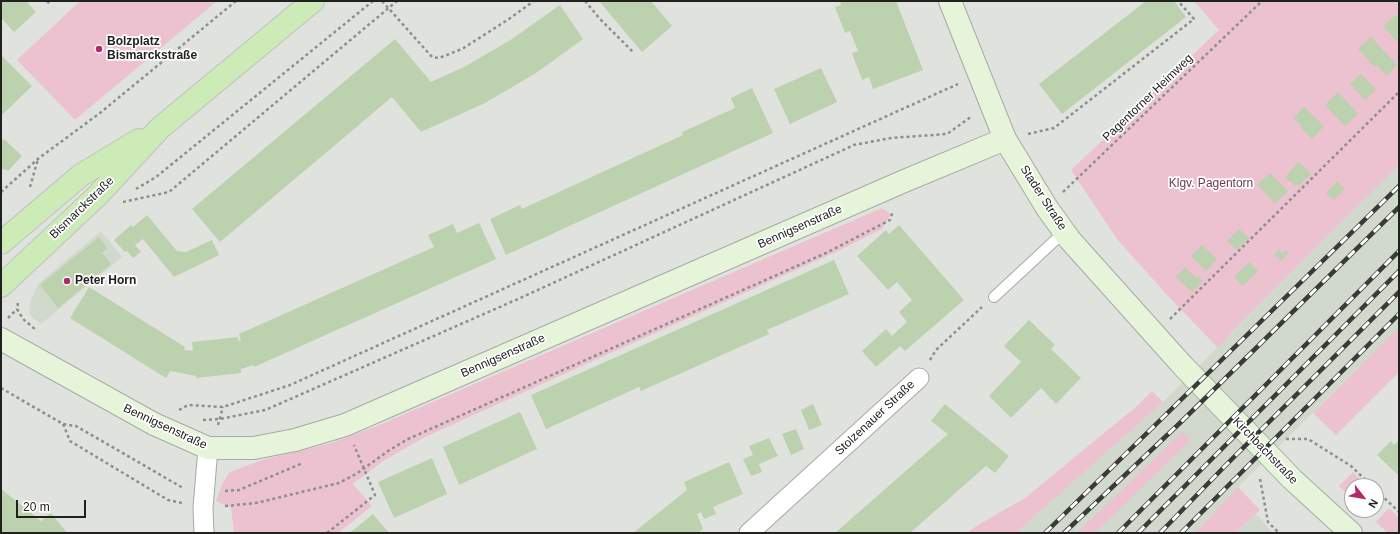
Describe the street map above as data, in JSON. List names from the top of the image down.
{
  "streets": {
    "main road": ["Bismarckstraße"],
    "street": [
      "Stader Straße",
      "Bennigsenstraße",
      "Stolzenauer Straße",
      "Kirchbachstraße"
    ],
    "path": ["Pagentorner Heimweg"]
  },
  "crossings": [
    ["Pagentorner Heimweg", "Stader Straße"],
    ["Stader Straße", "Bennigsenstraße"],
    ["Stader Straße", "Kirchbachstraße"]
  ],
  "parks": ["Klgv. Pagentorn"],
  "places": ["Bolzplatz Bismarckstraße", "Peter Horn"],
  "scale_bar": "20 m",
  "north": "bottom right"
}
